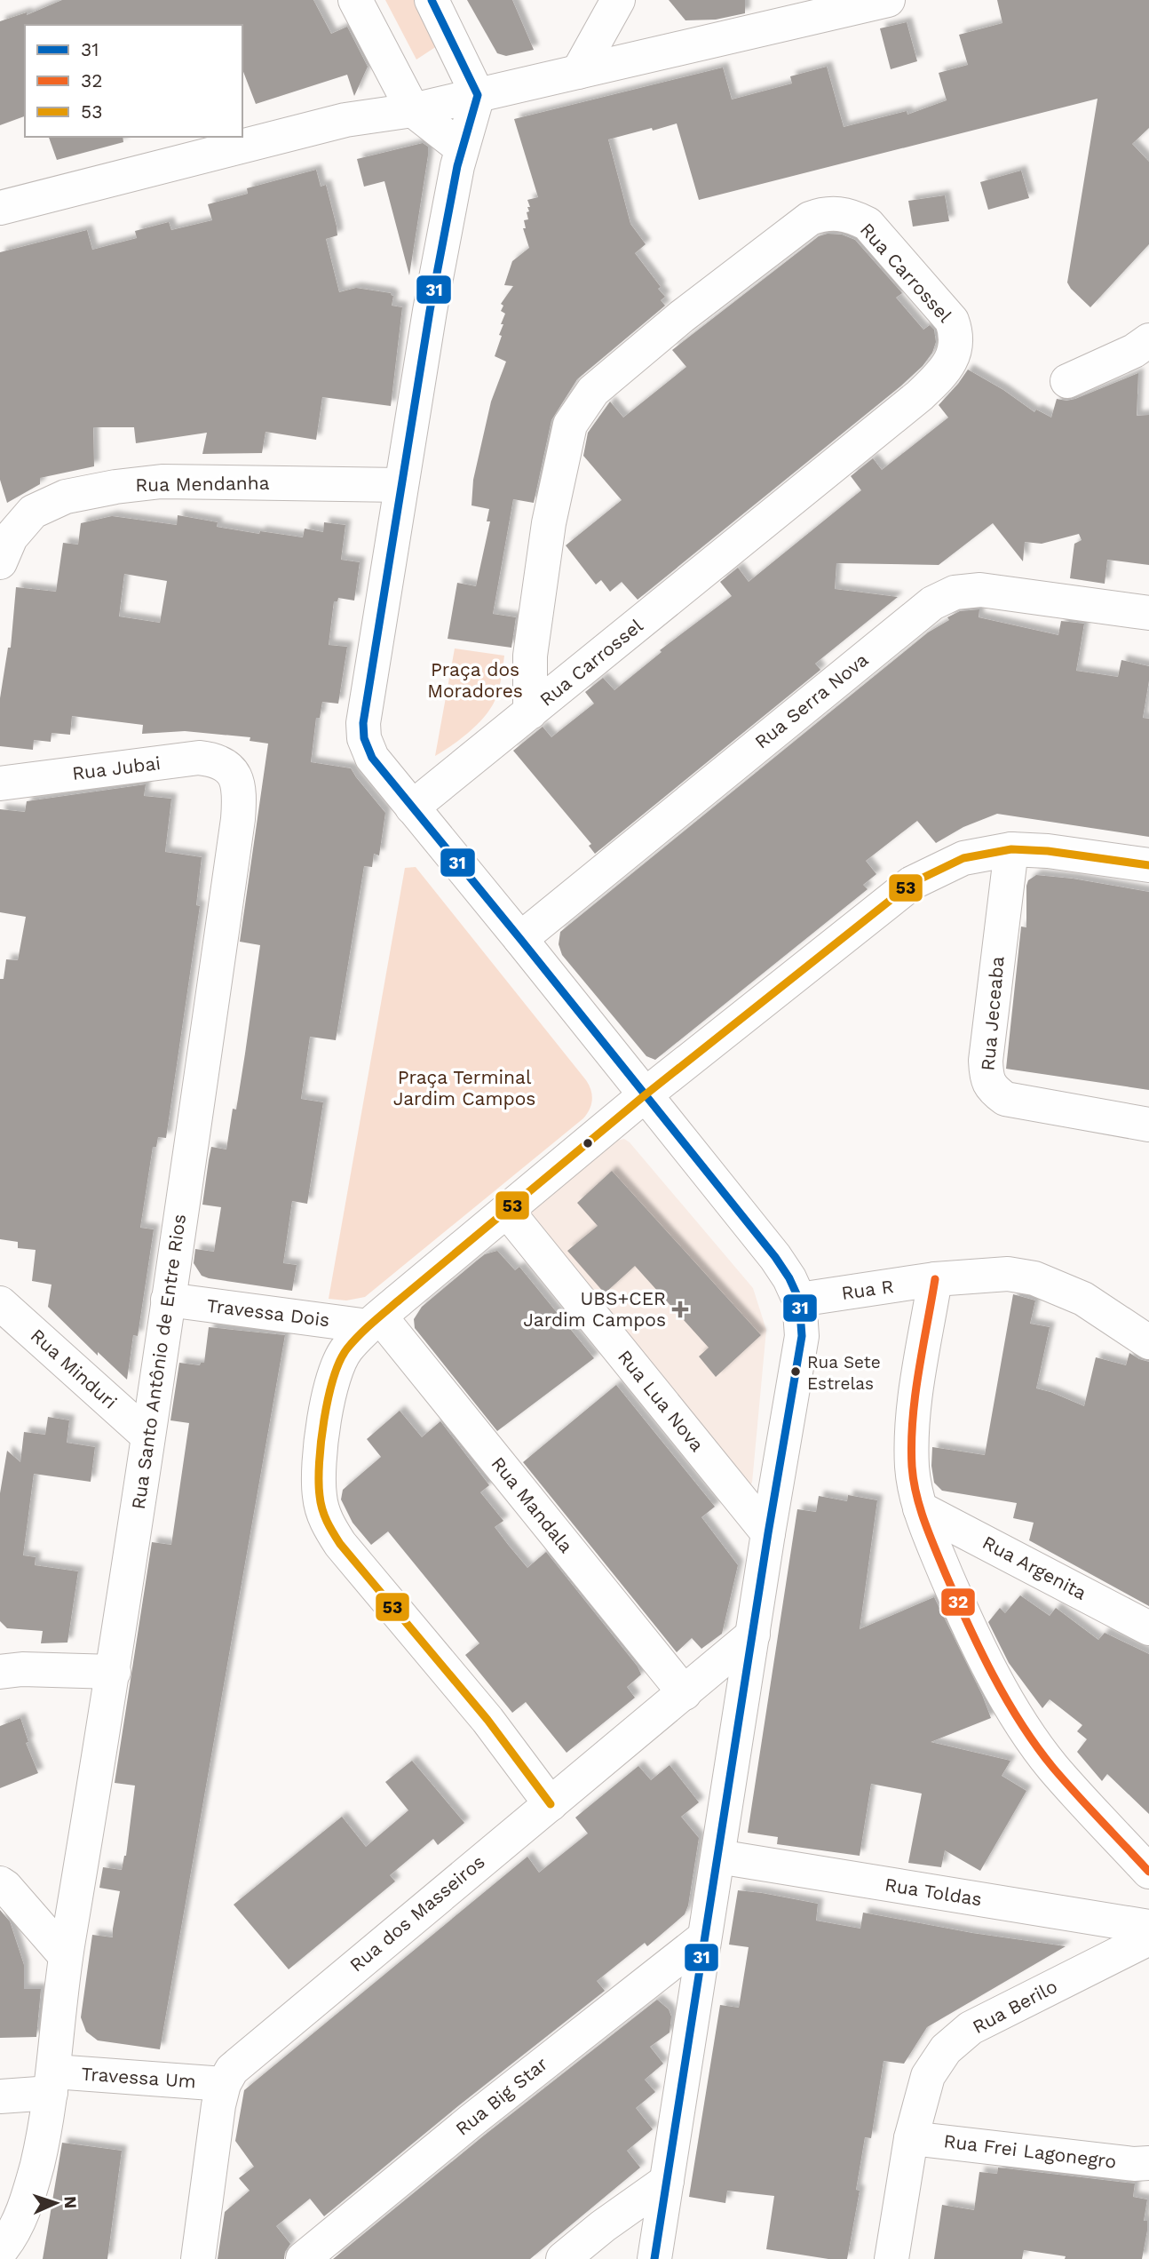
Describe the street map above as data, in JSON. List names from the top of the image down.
{
  "streets": {
    "street": [
      "Rua Carrossel",
      "Rua Mendanha",
      "Rua Serra Nova",
      "Rua Jubai",
      "Rua Jeceaba",
      "Rua R",
      "Travessa Dois",
      "Rua Santo Antônio de Entre Rios",
      "Rua Minduri",
      "Rua Lua Nova",
      "Rua Mandala",
      "Rua Argenita",
      "Rua Toldas",
      "Rua dos Masseiros",
      "Rua Berilo",
      "Travessa Um",
      "Rua Big Star",
      "Rua Frei Lagonegro"
    ]
  },
  "crossings": [
    ["Rua Jubai", "Rua Santo Antônio de Entre Rios"],
    ["Travessa Dois", "Rua Santo Antônio de Entre Rios"],
    ["Travessa Dois", "Rua Mandala"],
    ["Rua Santo Antônio de Entre Rios", "Rua Minduri"],
    ["Rua Santo Antônio de Entre Rios", "Travessa Um"],
    ["Rua Mandala", "Rua dos Masseiros"],
    ["Rua dos Masseiros", "Travessa Um"],
    ["Rua Berilo", "Rua Frei Lagonegro"]
  ],
  "parks": ["Praça dos Moradores", "Praça Terminal Jardim Campos"],
  "places": {
    "health": ["UBS+CER Jardim Campos"],
    "other": ["Rua Sete Estrelas"]
  },
  "lines": ["transit line 31", "transit line 53", "transit line 32"],
  "legend": ["31", "32", "53"],
  "north": "right"
}
